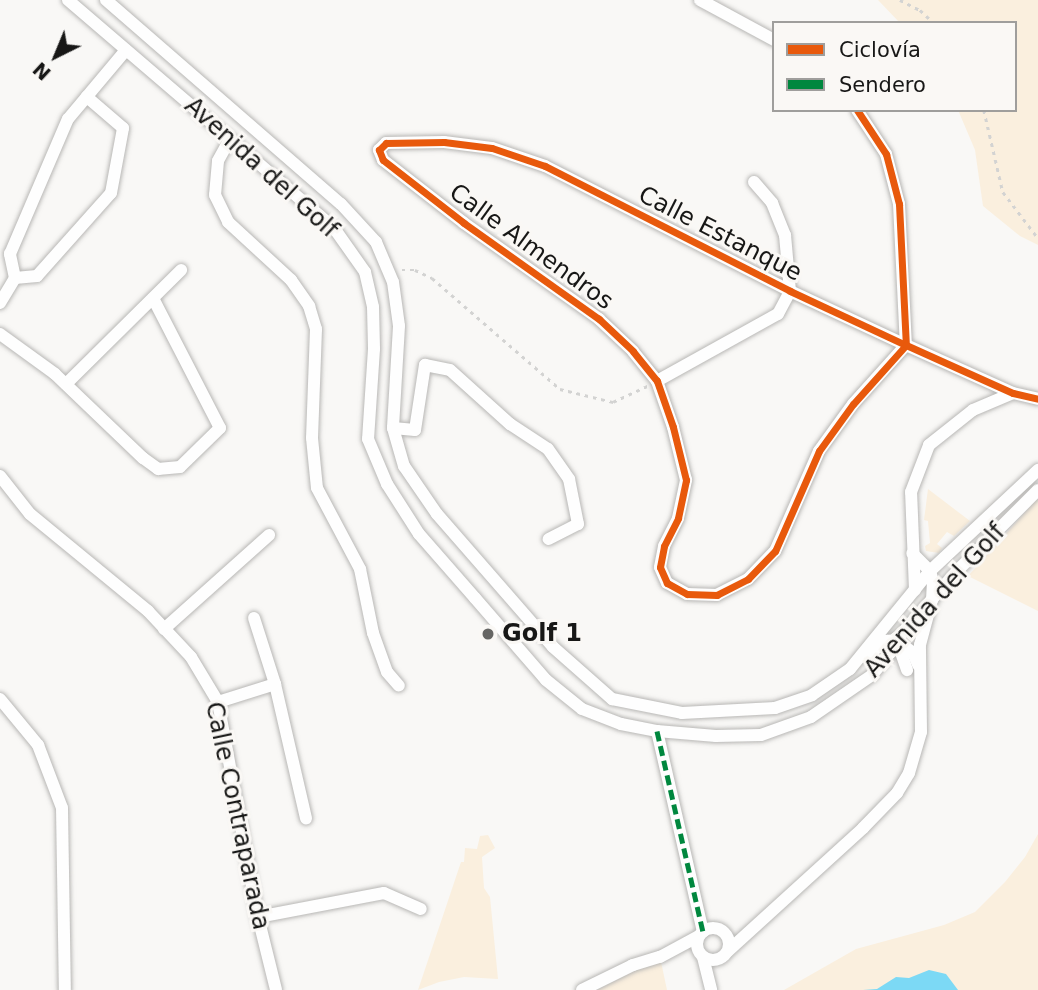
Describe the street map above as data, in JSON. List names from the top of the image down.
{
  "streets": {
    "street": [
      "Avenida del Golf",
      "Calle Estanque",
      "Calle Almendros",
      "Calle Contraparada"
    ]
  },
  "crossings": [
    ["Calle Estanque", "Calle Almendros"]
  ],
  "places": ["Golf 1"],
  "legend": ["Ciclovía", "Sendero"],
  "north": "bottom left"
}
